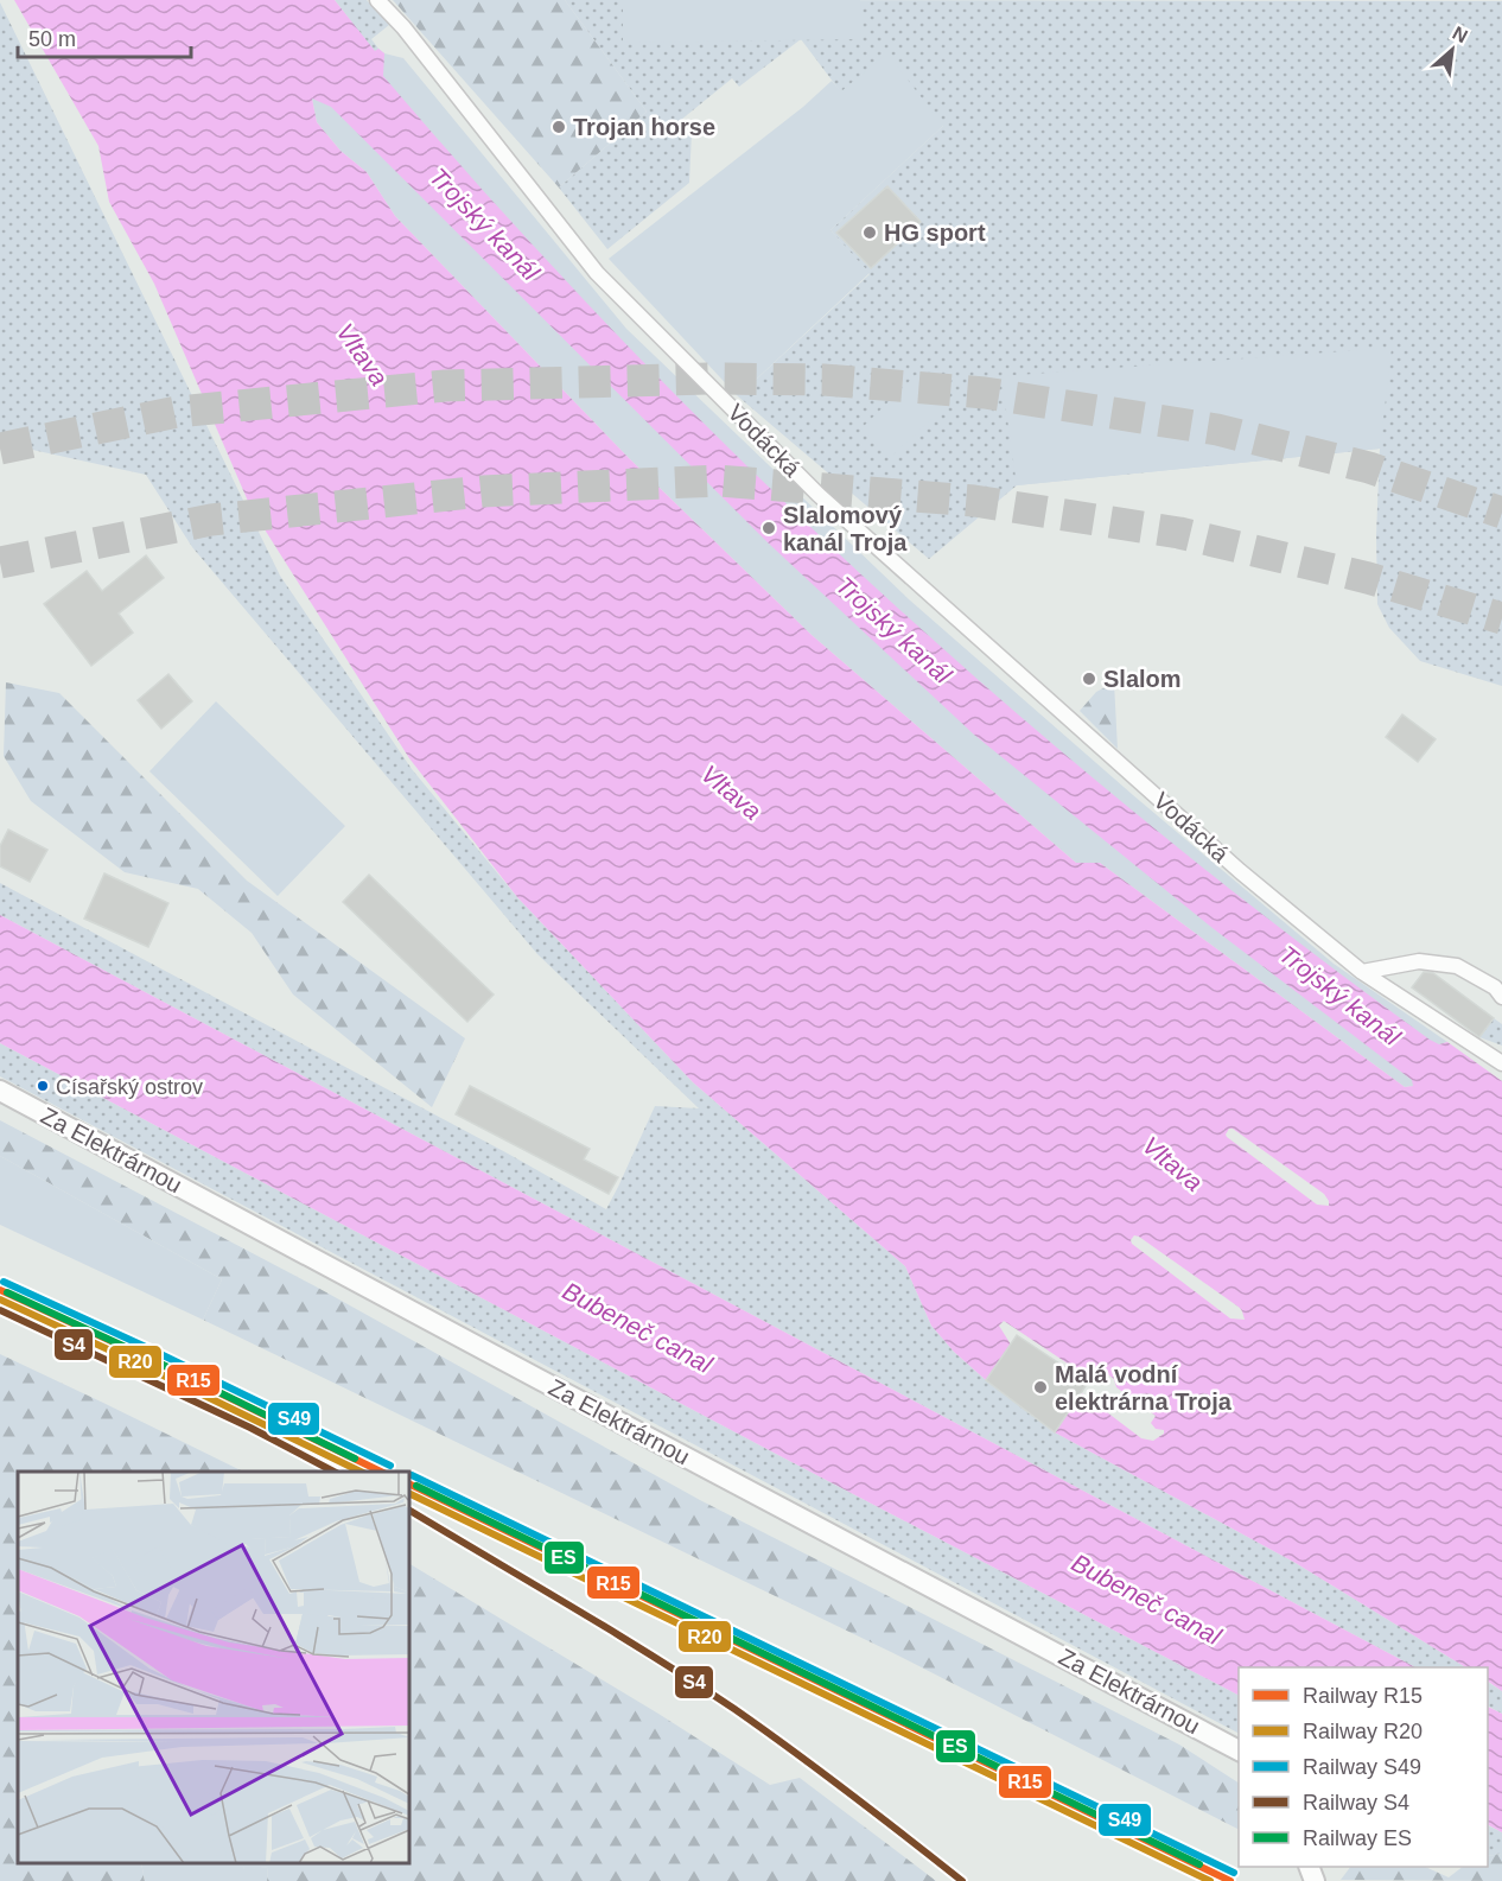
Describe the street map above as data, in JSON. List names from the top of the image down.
{
  "streets": {
    "street": ["Vodácká", "Za Elektrárnou"]
  },
  "water": ["Trojský kanál", "Vltava", "Bubeneč canal"],
  "places": [
    "Trojan horse",
    "HG sport",
    "Slalomový kanál Troja",
    "Slalom",
    "Císařský ostrov",
    "Malá vodní elektrárna Troja"
  ],
  "lines": [
    "rail line S49",
    "rail line R15",
    "rail line ES",
    "rail line R20",
    "rail line S4"
  ],
  "legend": [
    "Railway R15",
    "Railway R20",
    "Railway S49",
    "Railway S4",
    "Railway ES"
  ],
  "scale_bar": "50 m",
  "north": "top right"
}
